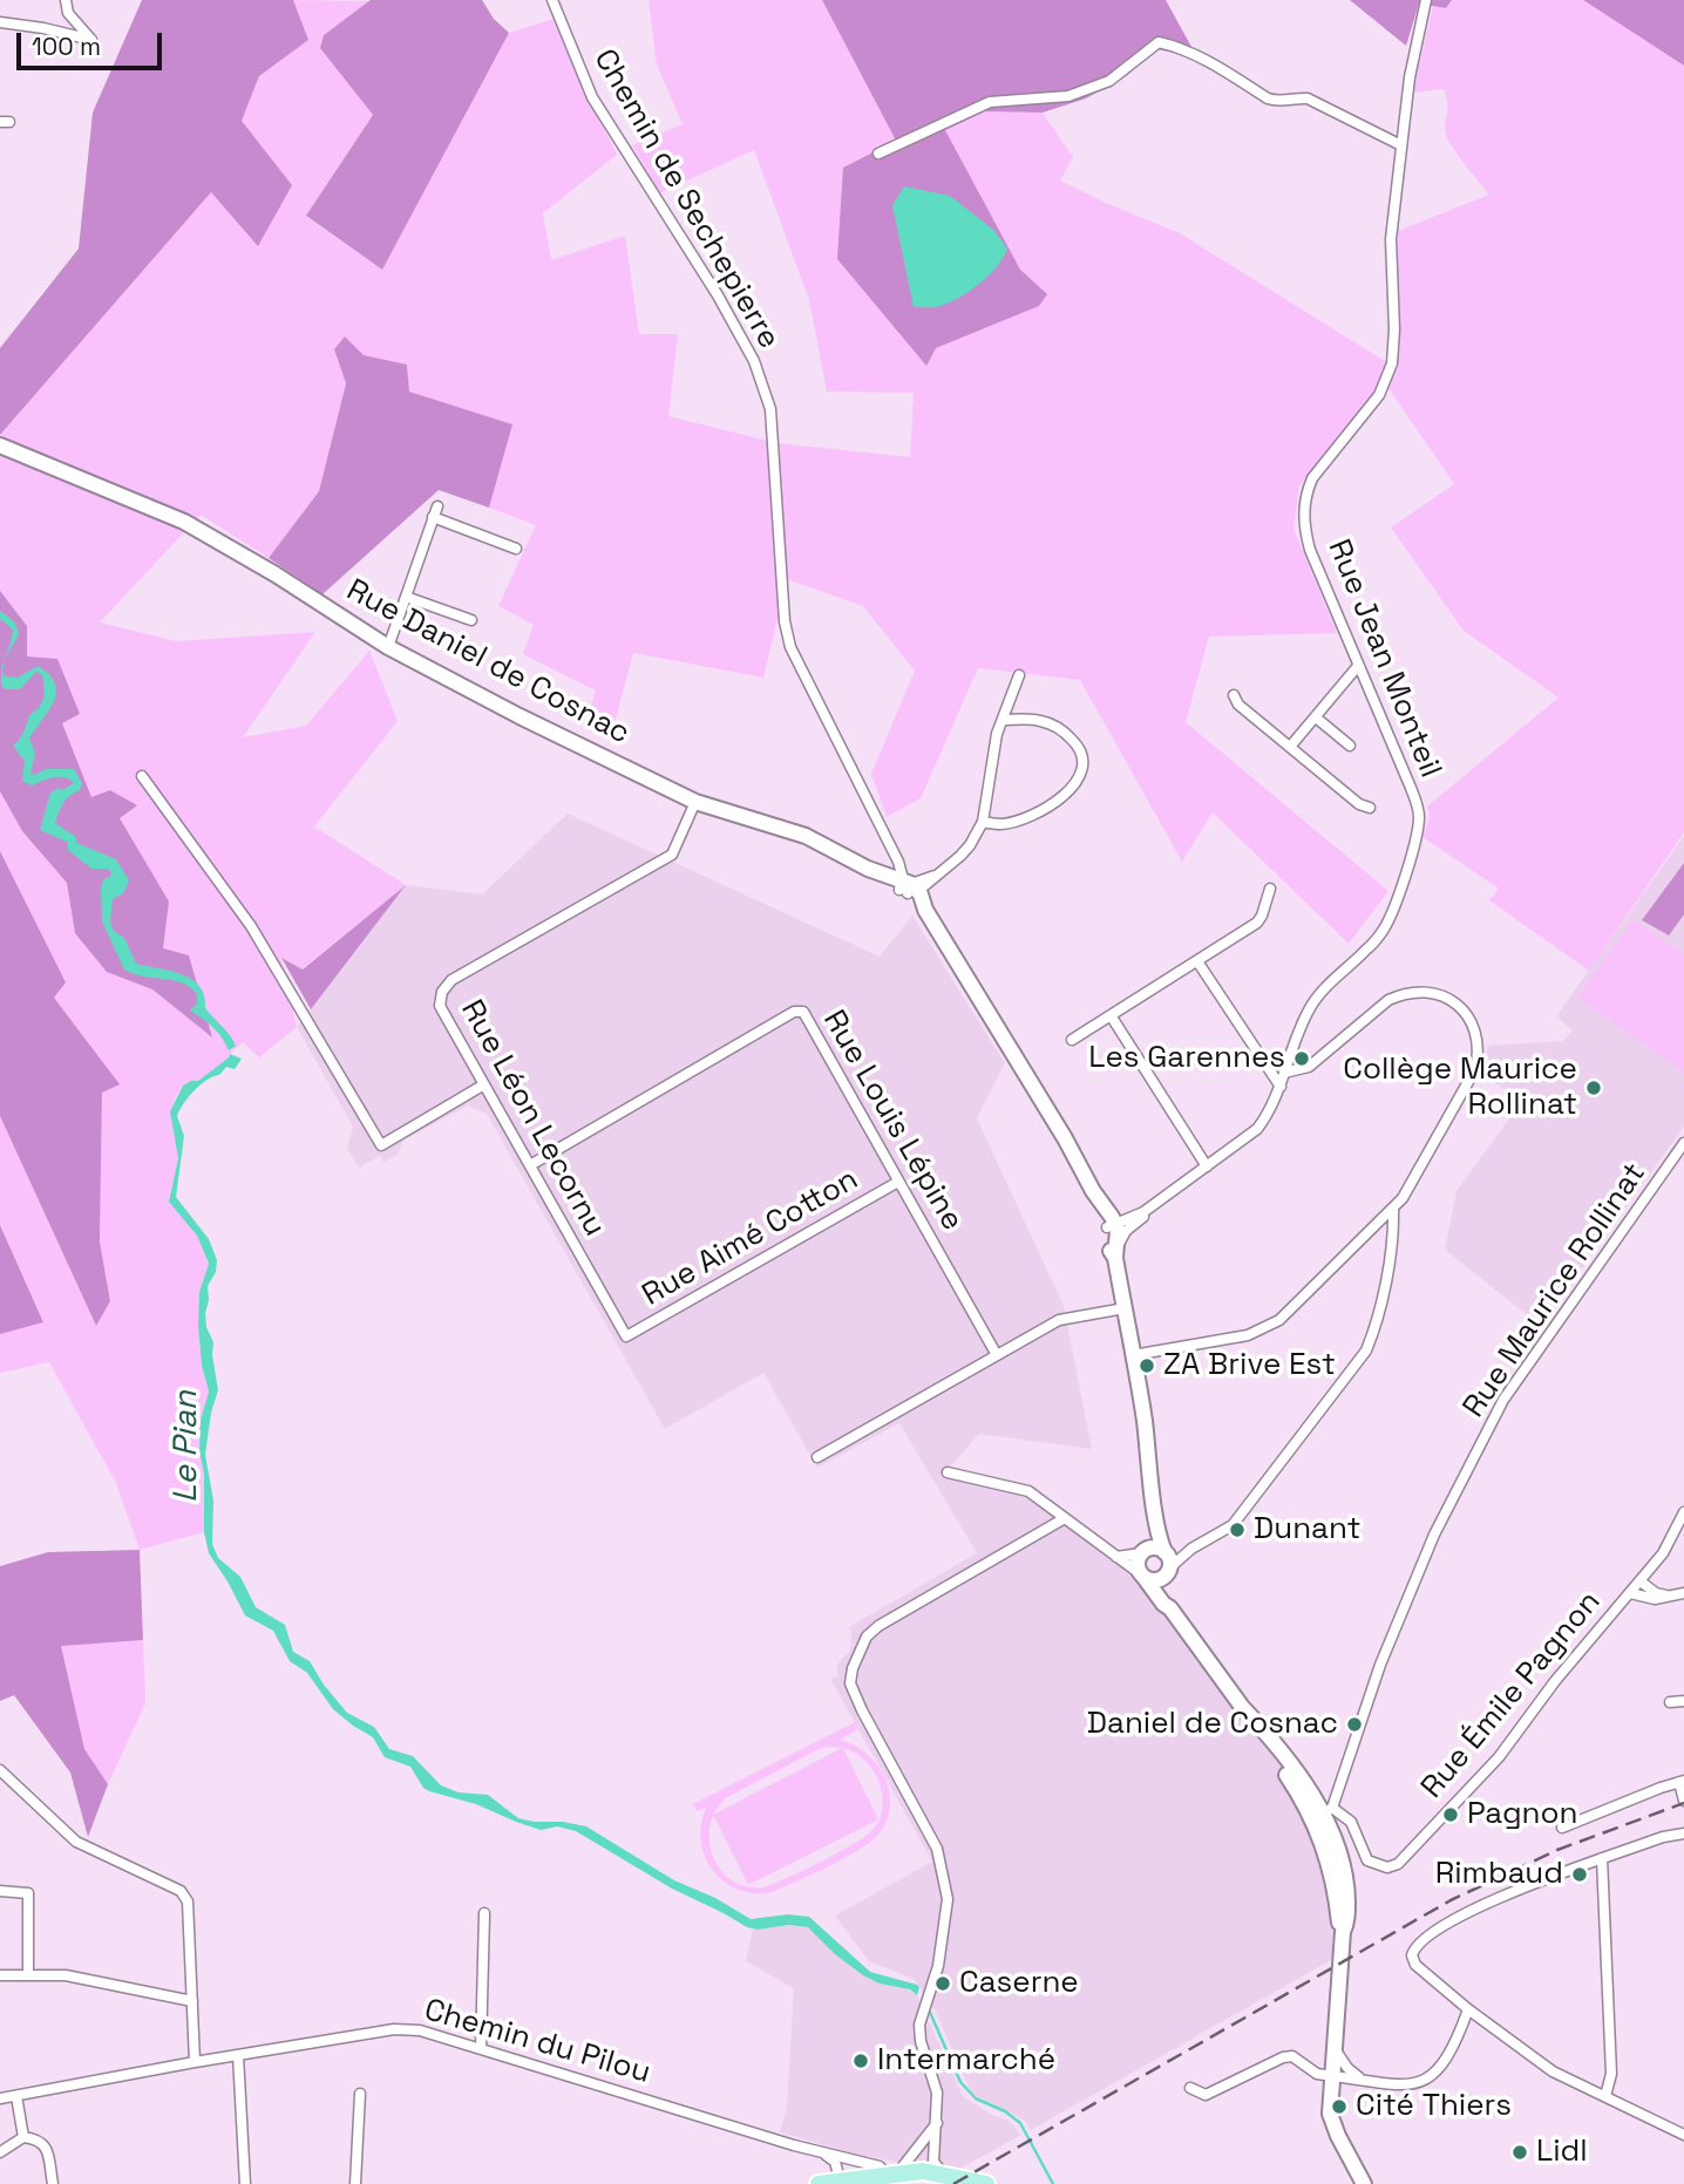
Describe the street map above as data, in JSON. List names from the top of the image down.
{
  "streets": {
    "street": [
      "Chemin de Sechepierre",
      "Rue Jean Monteil",
      "Rue Daniel de Cosnac",
      "Rue Léon Lecornu",
      "Rue Louis Lépine",
      "Rue Aimé Cotton",
      "Rue Maurice Rollinat",
      "Rue Émile Pagnon",
      "Chemin du Pilou"
    ]
  },
  "crossings": [
    ["Chemin de Sechepierre", "Rue Daniel de Cosnac"],
    ["Rue Jean Monteil", "Rue Daniel de Cosnac"],
    ["Rue Daniel de Cosnac", "Rue Léon Lecornu"],
    ["Rue Léon Lecornu", "Rue Louis Lépine"],
    ["Rue Léon Lecornu", "Rue Aimé Cotton"],
    ["Rue Louis Lépine", "Rue Aimé Cotton"],
    ["Rue Maurice Rollinat", "Rue Émile Pagnon"]
  ],
  "water": ["Le Pian"],
  "places": [
    "Les Garennes",
    "Collège Maurice Rollinat",
    "ZA Brive Est",
    "Dunant",
    "Daniel de Cosnac",
    "Pagnon",
    "Rimbaud",
    "Caserne",
    "Intermarché",
    "Cité Thiers",
    "Lidl"
  ],
  "scale_bar": "100 m"
}
